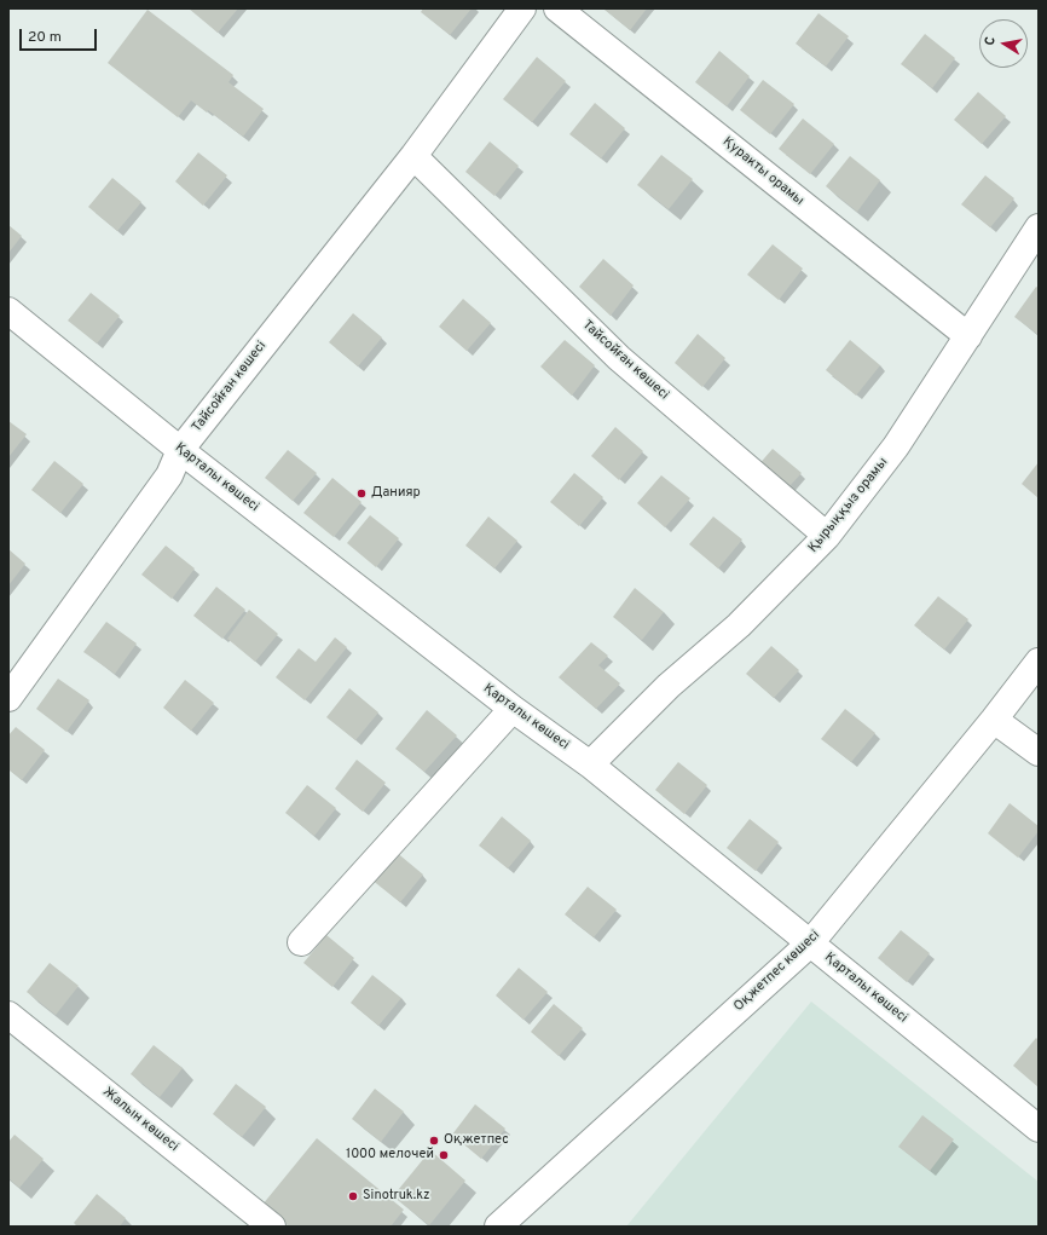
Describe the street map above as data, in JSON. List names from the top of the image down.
{
  "streets": {
    "street": [
      "Қуракты орамы",
      "Тайсойған көшесі",
      "Қарталы көшесі",
      "Қырыққыз орамы",
      "Оқжетпес көшесі",
      "Жалын көшесі"
    ]
  },
  "crossings": [
    ["Қуракты орамы", "Қырыққыз орамы"],
    ["Тайсойған көшесі", "Қарталы көшесі"],
    ["Тайсойған көшесі", "Қырыққыз орамы"],
    ["Қарталы көшесі", "Қырыққыз орамы"],
    ["Қарталы көшесі", "Оқжетпес көшесі"]
  ],
  "places": [
    "Данияр",
    "Оқжетпес",
    "1000 мелочей",
    "Sinotruk.kz"
  ],
  "scale_bar": "20 m",
  "north": "left"
}
